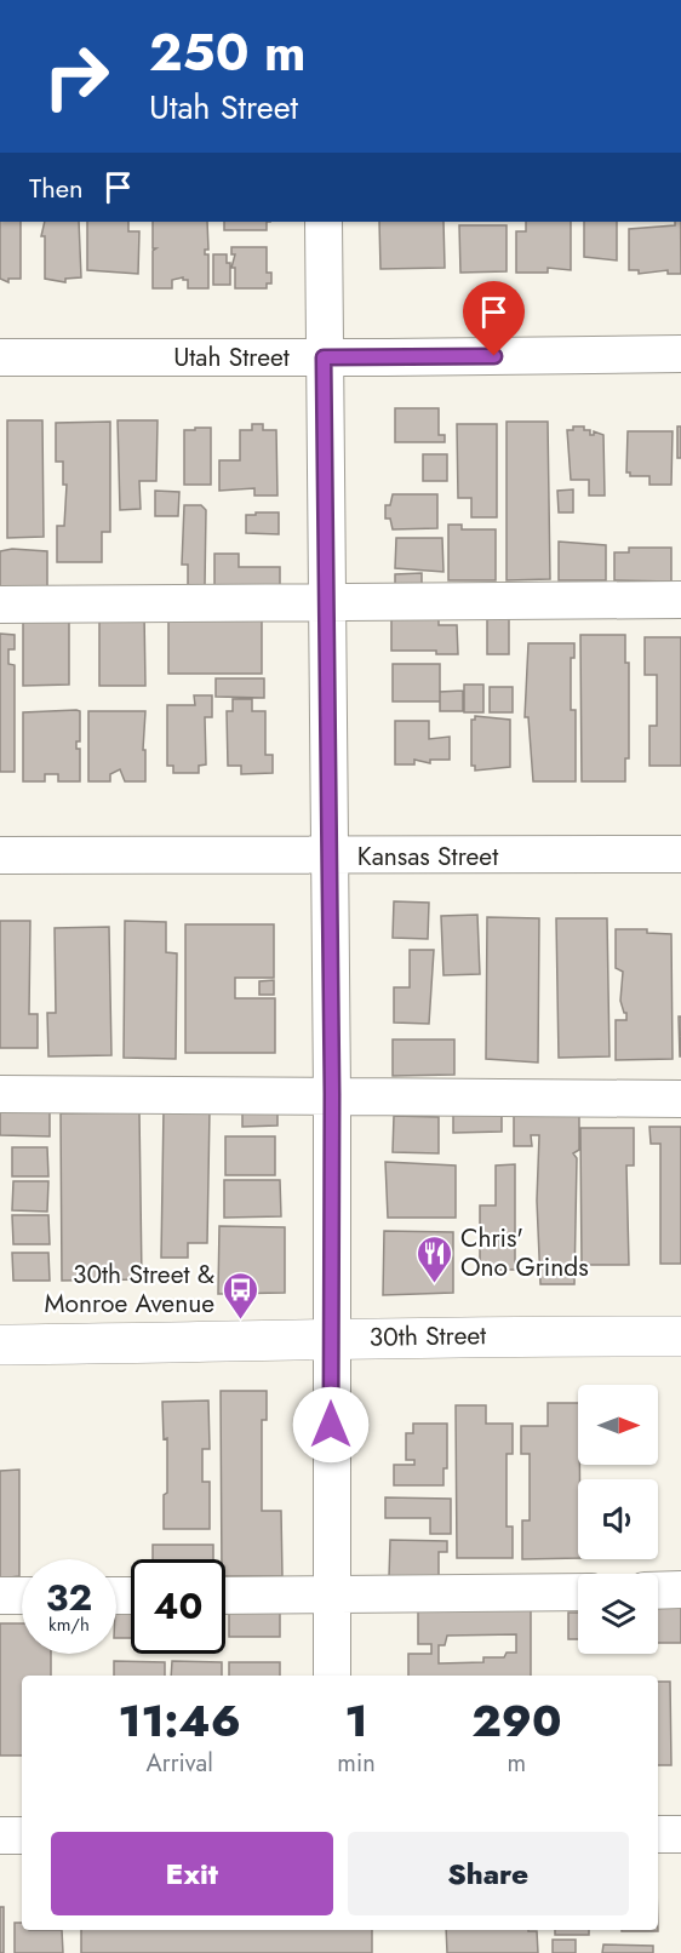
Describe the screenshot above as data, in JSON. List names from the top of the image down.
{
  "streets": {
    "main road": ["30th Street"],
    "street": ["Utah Street", "Kansas Street"]
  },
  "places": {
    "restaurant": ["Chris' Ono Grinds"],
    "bus stop": ["30th Street & Monroe Avenue"]
  },
  "north": "right",
  "page": {
    "turn": ["250 m", "Utah Street"],
    "then": "Then",
    "speed": "32 km/h",
    "limit": "40",
    "eta": [
      "11:46",
      "Arrival",
      "1",
      "min",
      "290",
      "m"
    ],
    "buttons": ["Exit", "Share"]
  }
}
